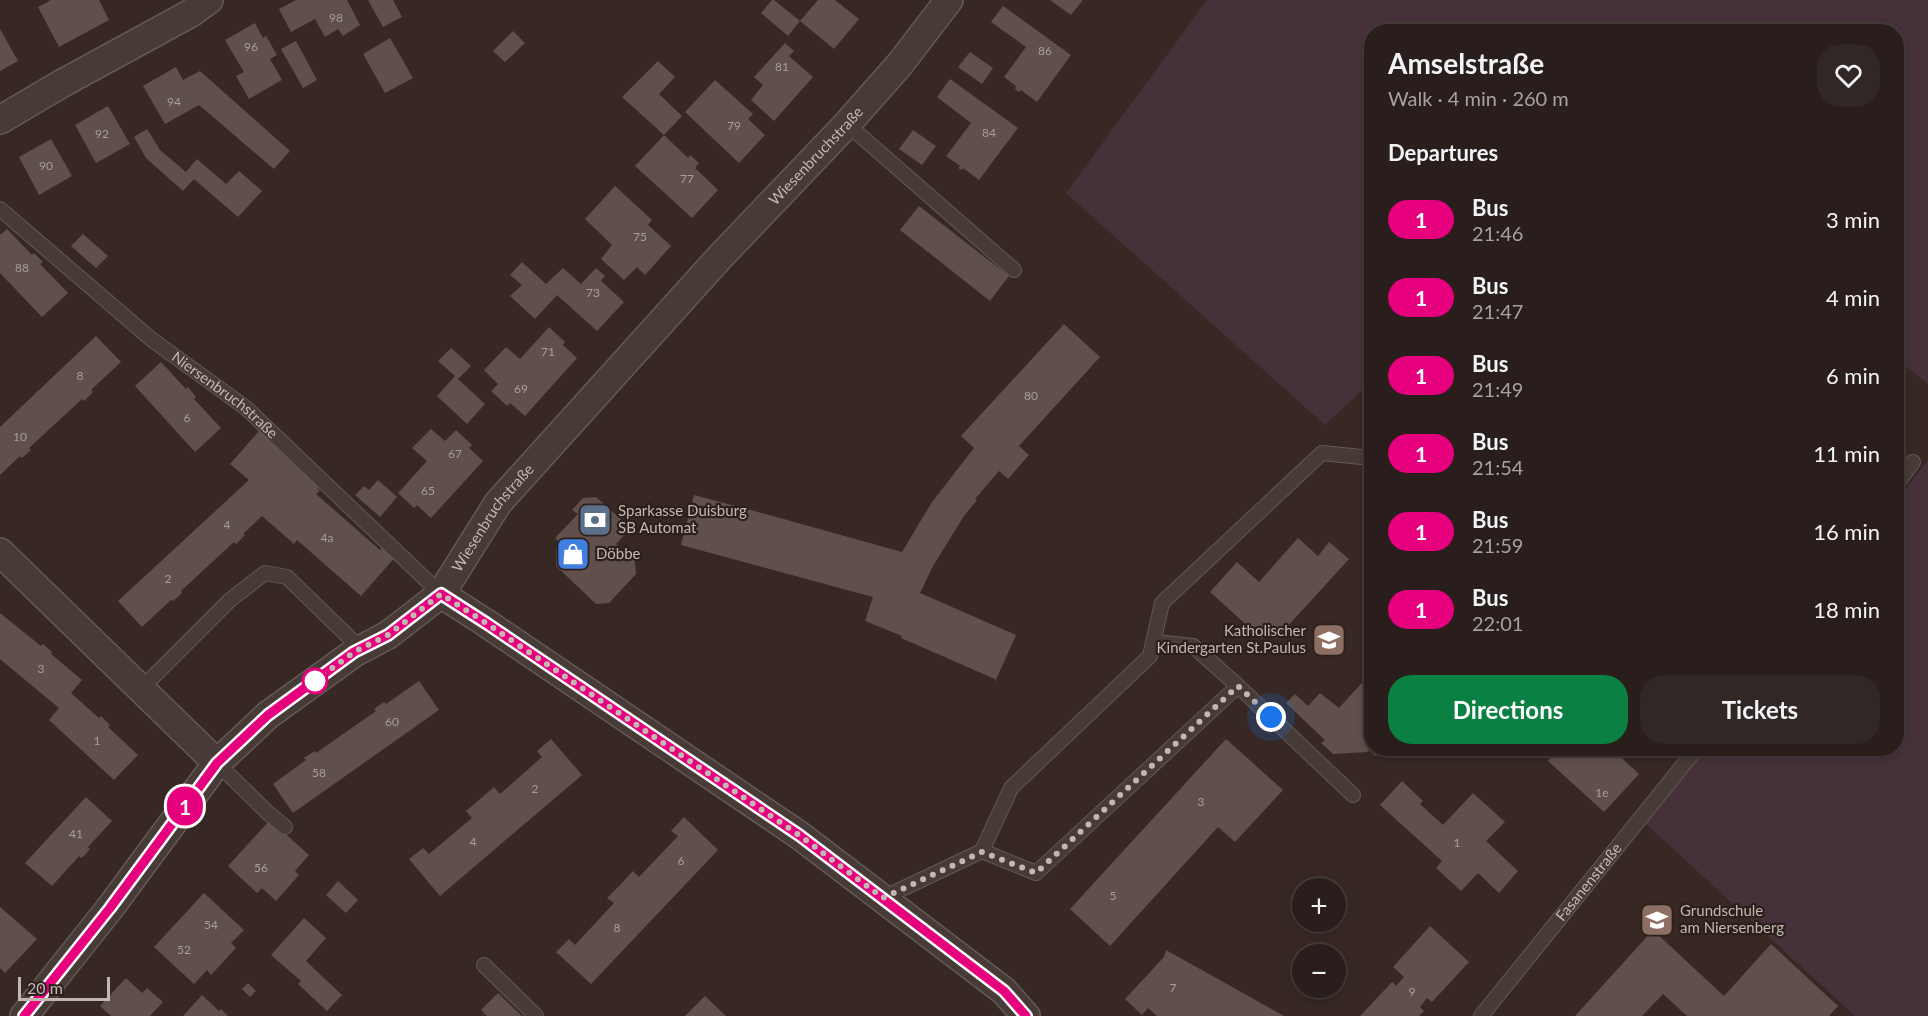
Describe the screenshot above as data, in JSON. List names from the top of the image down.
{
  "streets": {
    "street": ["Wiesenbruchstraße"],
    "lane": ["Niersenbruchstraße", "Fasanenstraße"]
  },
  "crossings": [
    ["Wiesenbruchstraße", "Niersenbruchstraße"]
  ],
  "places": {
    "bank": ["Sparkasse Duisburg SB Automat"],
    "shop": ["Döbbe"],
    "school or university": ["Katholischer Kindergarten St.Paulus", "Grundschule am Niersenberg"]
  },
  "lines": ["bus line 1"],
  "house_numbers": [
    "98",
    "96",
    "86",
    "81",
    "94",
    "79",
    "84",
    "92",
    "90",
    "77",
    "75",
    "88",
    "73",
    "71",
    "8",
    "69",
    "80",
    "6",
    "10",
    "67",
    "65",
    "4",
    "4a",
    "2",
    "3",
    "60",
    "1",
    "58",
    "2",
    "1e",
    "3",
    "41",
    "4",
    "1",
    "6",
    "56",
    "5",
    "54",
    "8",
    "52",
    "7",
    "9"
  ],
  "scale_bar": "20 m",
  "page": {
    "on_map": "1",
    "heading": [
      ["Amselstraße", "Walk · 4 min · 260 m"],
      "Departures"
    ],
    "list": [
      {
        "mark": "1",
        "name": "Bus",
        "note": "21:46",
        "value": "3 min"
      },
      {
        "mark": "1",
        "name": "Bus",
        "note": "21:47",
        "value": "4 min"
      },
      {
        "mark": "1",
        "name": "Bus",
        "note": "21:49",
        "value": "6 min"
      },
      {
        "mark": "1",
        "name": "Bus",
        "note": "21:54",
        "value": "11 min"
      },
      {
        "mark": "1",
        "name": "Bus",
        "note": "21:59",
        "value": "16 min"
      },
      {
        "mark": "1",
        "name": "Bus",
        "note": "22:01",
        "value": "18 min"
      }
    ],
    "buttons": ["Directions", "Tickets"],
    "map_buttons": ["+", "−"],
    "scale": "20 m"
  }
}
